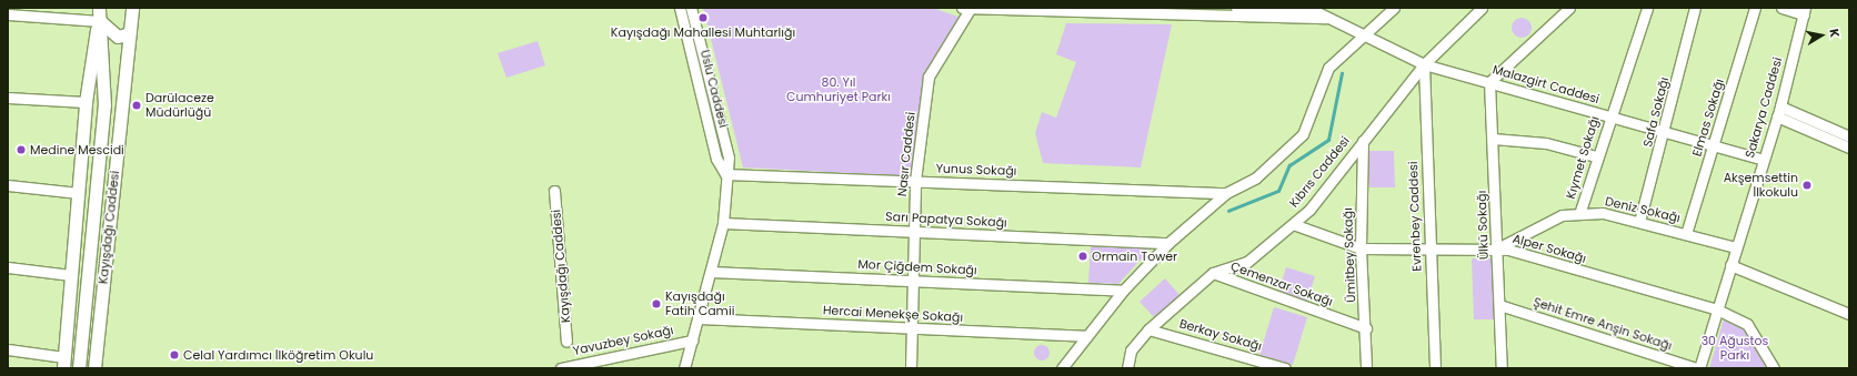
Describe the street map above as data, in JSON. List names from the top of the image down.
{
  "streets": {
    "main road": ["Kayışdağı Caddesi"],
    "street": [
      "Malazgirt Caddesi",
      "Uslu Caddesi",
      "Sakarya Caddesi",
      "Safa Sokağı",
      "Elmas Sokağı",
      "Nasır Caddesi",
      "Kıymet Sokağı",
      "Yunus Sokağı",
      "Kıbrıs Caddesi",
      "Deniz Sokağı",
      "Evrenbey Caddesi",
      "Sarı Papatya Sokağı",
      "Ülkü Sokağı",
      "Alper Sokağı",
      "Ümitbey Sokağı",
      "Mor Çiğdem Sokağı",
      "Çemenzar Sokağı",
      "Hercai Menekşe Sokağı",
      "Şehit Emre Anşin Sokağı",
      "Berkay Sokağı",
      "Yavuzbey Sokağı"
    ]
  },
  "crossings": [
    ["Malazgirt Caddesi", "Sakarya Caddesi"],
    ["Malazgirt Caddesi", "Safa Sokağı"],
    ["Malazgirt Caddesi", "Elmas Sokağı"],
    ["Malazgirt Caddesi", "Kıymet Sokağı"],
    ["Malazgirt Caddesi", "Kıbrıs Caddesi"],
    ["Malazgirt Caddesi", "Evrenbey Caddesi"],
    ["Malazgirt Caddesi", "Ülkü Sokağı"],
    ["Uslu Caddesi", "Yunus Sokağı"],
    ["Uslu Caddesi", "Sarı Papatya Sokağı"],
    ["Uslu Caddesi", "Mor Çiğdem Sokağı"],
    ["Uslu Caddesi", "Hercai Menekşe Sokağı"],
    ["Uslu Caddesi", "Yavuzbey Sokağı"],
    ["Sakarya Caddesi", "Deniz Sokağı"],
    ["Sakarya Caddesi", "Alper Sokağı"],
    ["Sakarya Caddesi", "Şehit Emre Anşin Sokağı"],
    ["Safa Sokağı", "Deniz Sokağı"],
    ["Elmas Sokağı", "Deniz Sokağı"],
    ["Nasır Caddesi", "Yunus Sokağı"],
    ["Nasır Caddesi", "Sarı Papatya Sokağı"],
    ["Nasır Caddesi", "Mor Çiğdem Sokağı"],
    ["Nasır Caddesi", "Hercai Menekşe Sokağı"],
    ["Kıymet Sokağı", "Deniz Sokağı"],
    ["Kıbrıs Caddesi", "Evrenbey Caddesi"],
    ["Kıbrıs Caddesi", "Alper Sokağı"],
    ["Kıbrıs Caddesi", "Ümitbey Sokağı"],
    ["Kıbrıs Caddesi", "Çemenzar Sokağı"],
    ["Kıbrıs Caddesi", "Berkay Sokağı"],
    ["Deniz Sokağı", "Ülkü Sokağı"],
    ["Deniz Sokağı", "Alper Sokağı"],
    ["Evrenbey Caddesi", "Alper Sokağı"],
    ["Ülkü Sokağı", "Alper Sokağı"],
    ["Ülkü Sokağı", "Şehit Emre Anşin Sokağı"],
    ["Alper Sokağı", "Ümitbey Sokağı"],
    ["Ümitbey Sokağı", "Çemenzar Sokağı"]
  ],
  "parks": ["80. Yıl Cumhuriyet Parkı", "30 Ağustos Parkı"],
  "places": [
    "Kayışdağı Mahallesi Muhtarlığı",
    "Darülaceze Müdürlüğü",
    "Medine Mescidi",
    "Akşemsettin İlkokulu",
    "Ormain Tower",
    "Kayışdağı Fatih Camii",
    "Celal Yardımcı İlköğretim Okulu"
  ],
  "north": "right"
}
